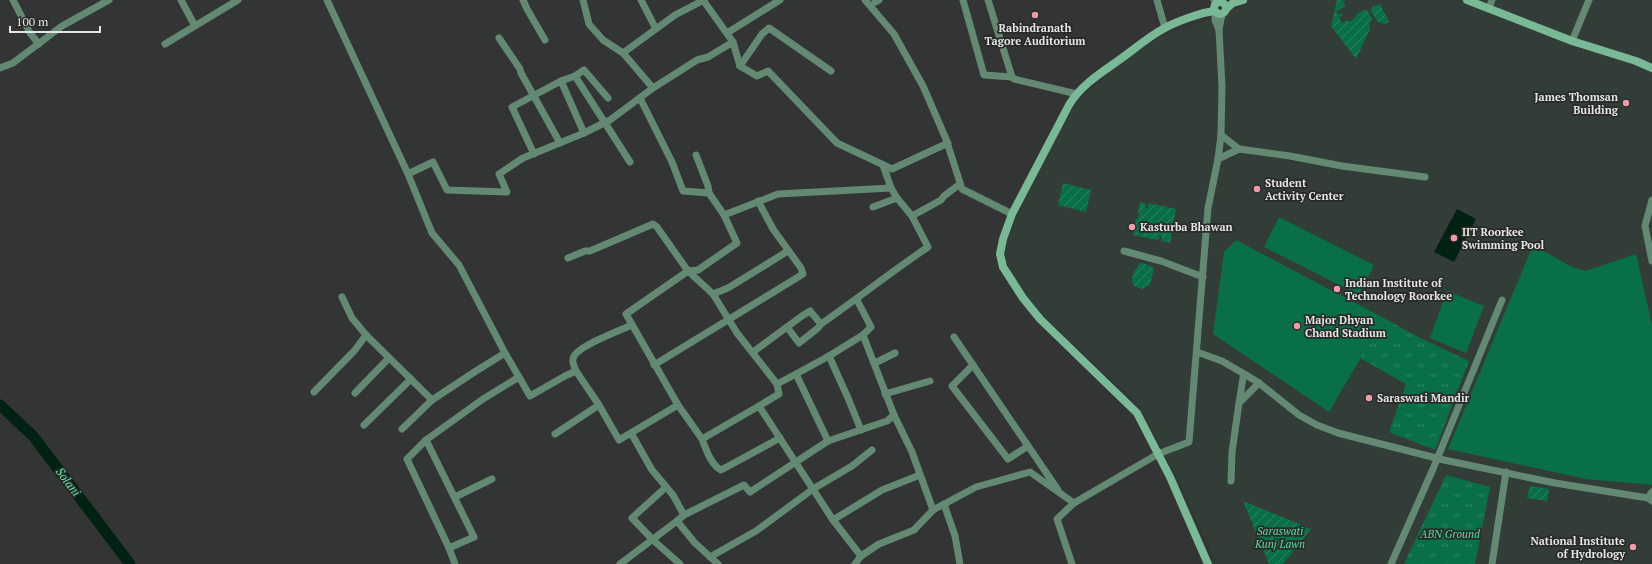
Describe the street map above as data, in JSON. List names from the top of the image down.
{
  "water": ["Solani"],
  "parks": ["Saraswati Kunj Lawn", "ABN Ground"],
  "places": [
    "Rabindranath Tagore Auditorium",
    "James Thomsan Building",
    "Student Activity Center",
    "Kasturba Bhawan",
    "IIT Roorkee Swimming Pool",
    "Indian Institute of Technology Roorkee",
    "Major Dhyan Chand Stadium",
    "Saraswati Mandir",
    "National Institute of Hydrology"
  ],
  "scale_bar": "100 m"
}
